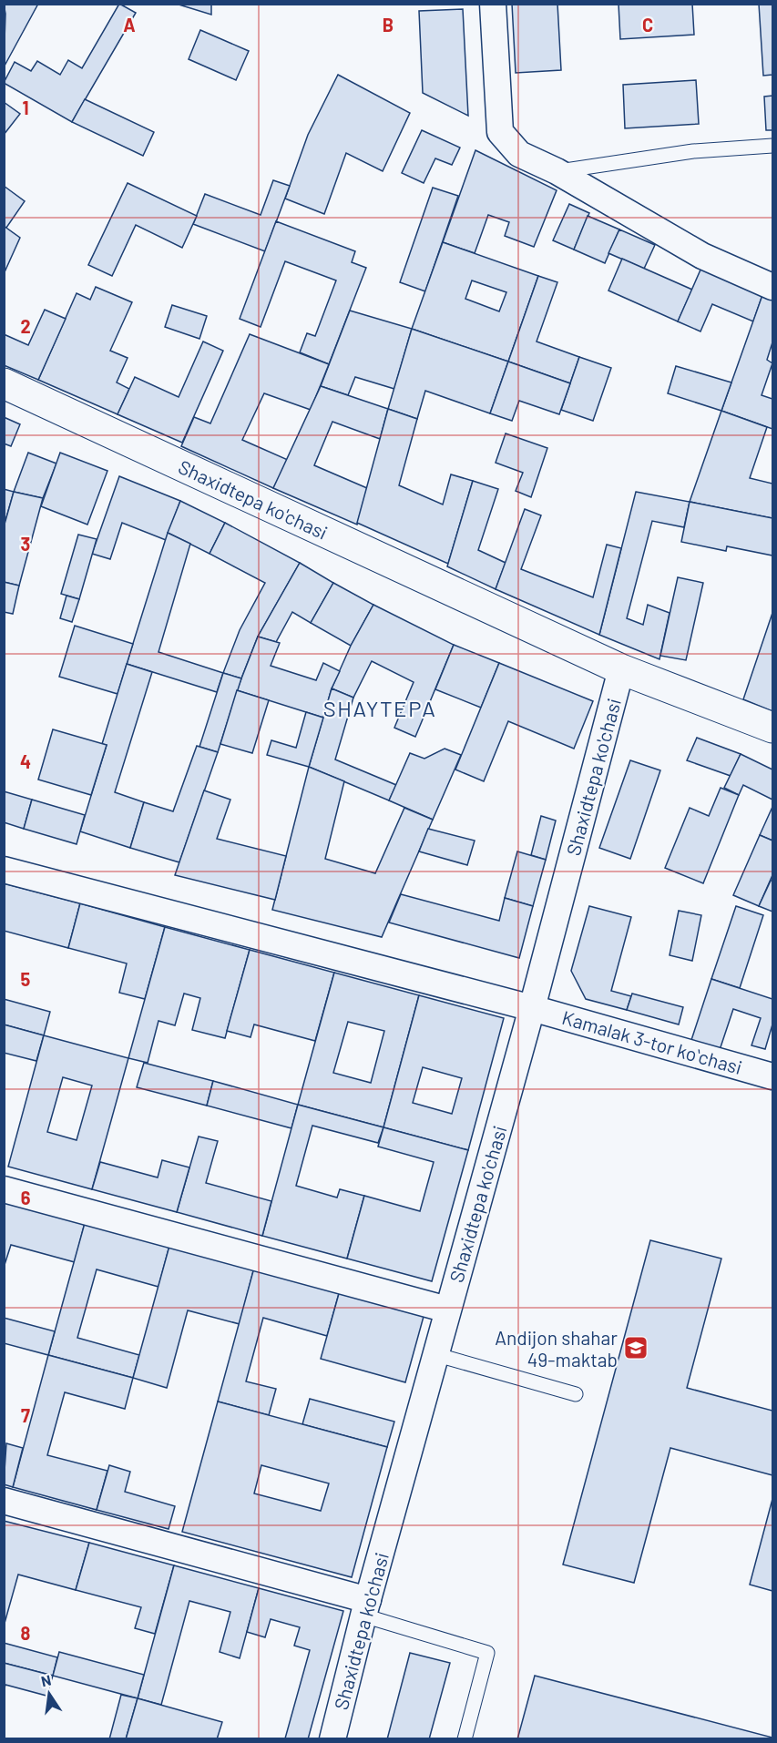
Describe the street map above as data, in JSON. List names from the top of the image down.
{
  "streets": {
    "street": ["Shaxidtepa ko'chasi", "Kamalak 3-tor koʻchasi"]
  },
  "crossings": [
    ["Shaxidtepa ko'chasi", "Kamalak 3-tor koʻchasi"]
  ],
  "districts": ["SHAYTEPA"],
  "places": {
    "school or university": ["Andijon shahar 49-maktab"]
  },
  "north": "top",
  "grid": {
    "columns": ["A", "B", "C"],
    "rows": [
      "1",
      "2",
      "3",
      "4",
      "5",
      "6",
      "7",
      "8"
    ]
  }
}
